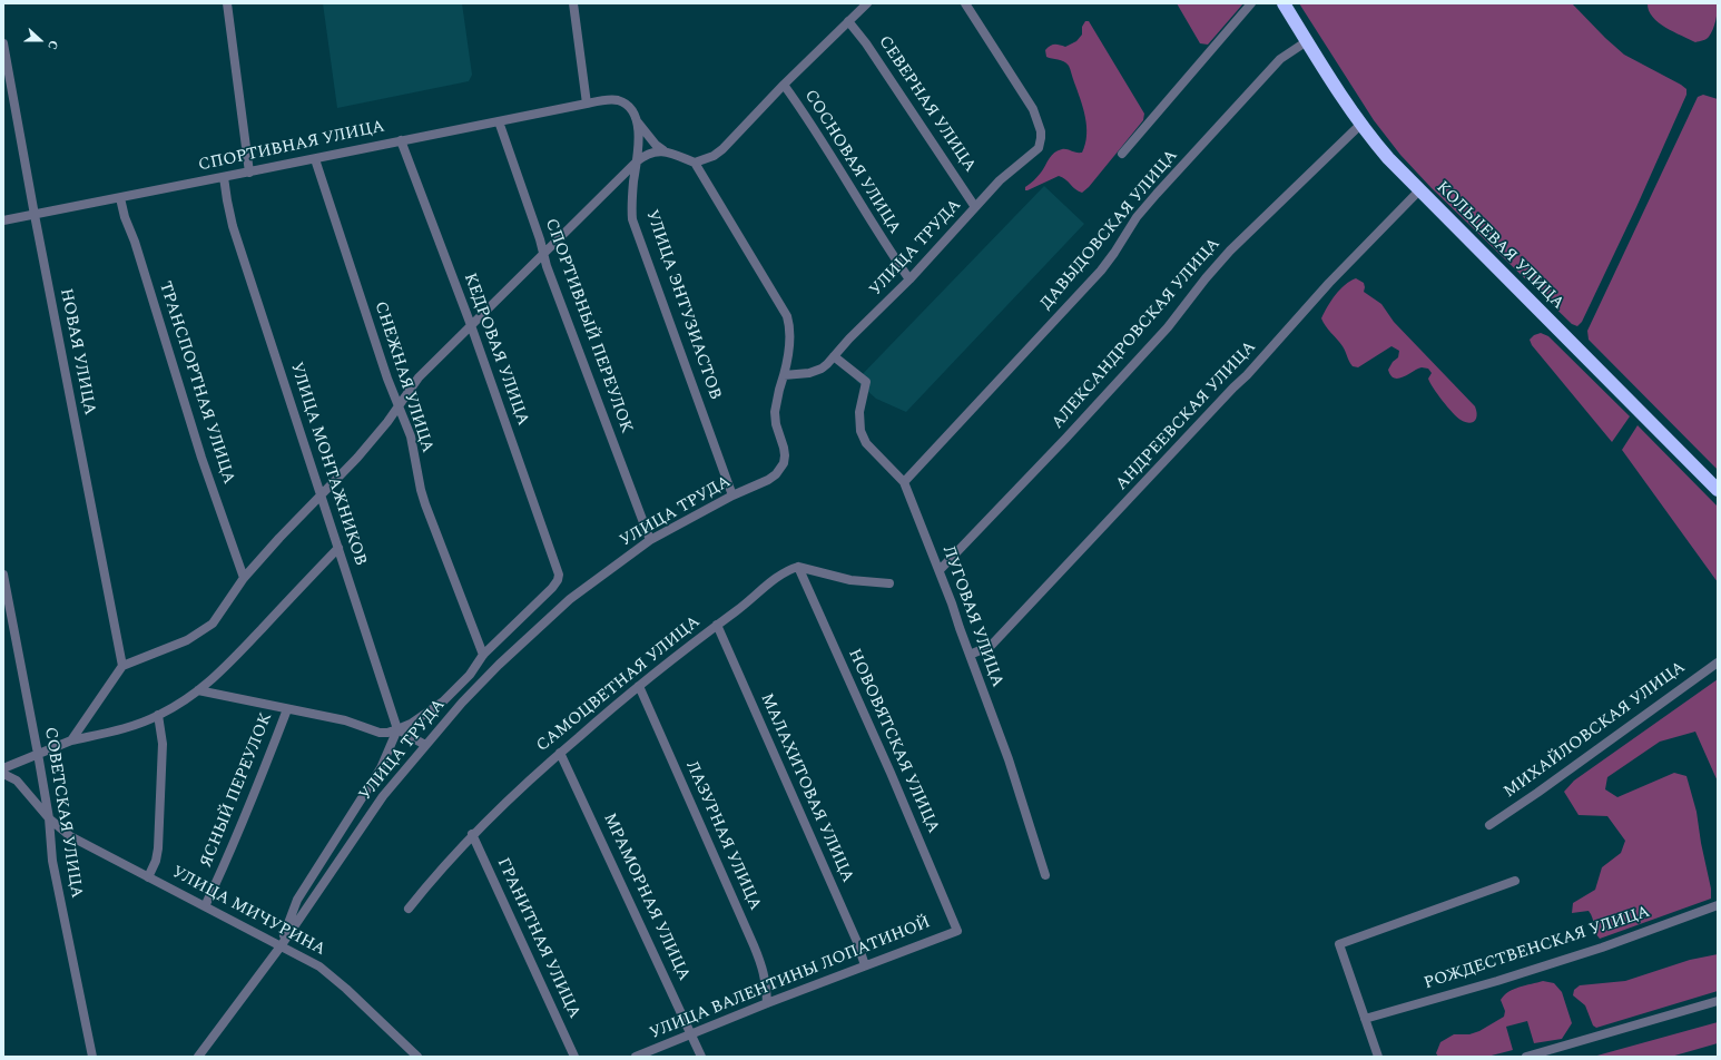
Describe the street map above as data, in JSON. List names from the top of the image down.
{
  "streets": {
    "highway": ["КОЛЬЦЕВАЯ УЛИЦА"],
    "street": [
      "СЕВЕРНАЯ УЛИЦА",
      "СПОРТИВНАЯ УЛИЦА",
      "СОСНОВАЯ УЛИЦА",
      "ДАВЫДОВСКАЯ УЛИЦА",
      "УЛИЦА ТРУДА",
      "УЛИЦА ЭНТУЗИАСТОВ",
      "СПОРТИВНЫЙ ПЕРЕУЛОК",
      "АЛЕКСАНДРОВСКАЯ УЛИЦА",
      "КЕДРОВАЯ УЛИЦА",
      "НОВАЯ УЛИЦА",
      "СНЕЖНАЯ УЛИЦА",
      "ТРАНСПОРТНАЯ УЛИЦА",
      "АНДРЕЕВСКАЯ УЛИЦА",
      "УЛИЦА МОНТАЖНИКОВ",
      "ЛУГОВАЯ УЛИЦА",
      "САМОЦВЕТНАЯ УЛИЦА",
      "МИХАЙЛОВСКАЯ УЛИЦА",
      "НОВОВЯТСКАЯ УЛИЦА",
      "МАЛАХИТОВАЯ УЛИЦА",
      "ЯСНЫЙ ПЕРЕУЛОК",
      "СОВЕТСКАЯ УЛИЦА",
      "ЛАЗУРНАЯ УЛИЦА",
      "МРАМОРНАЯ УЛИЦА",
      "УЛИЦА МИЧУРИНА",
      "ГРАНИТНАЯ УЛИЦА",
      "РОЖДЕСТВЕНСКАЯ УЛИЦА",
      "УЛИЦА ВАЛЕНТИНЫ ЛОПАТИНОЙ"
    ]
  },
  "crossings": [
    ["СЕВЕРНАЯ УЛИЦА", "УЛИЦА ТРУДА"],
    ["СПОРТИВНАЯ УЛИЦА", "СПОРТИВНЫЙ ПЕРЕУЛОК"],
    ["СПОРТИВНАЯ УЛИЦА", "КЕДРОВАЯ УЛИЦА"],
    ["СПОРТИВНАЯ УЛИЦА", "НОВАЯ УЛИЦА"],
    ["СПОРТИВНАЯ УЛИЦА", "СНЕЖНАЯ УЛИЦА"],
    ["СПОРТИВНАЯ УЛИЦА", "ТРАНСПОРТНАЯ УЛИЦА"],
    ["СПОРТИВНАЯ УЛИЦА", "УЛИЦА МОНТАЖНИКОВ"],
    ["СОСНОВАЯ УЛИЦА", "УЛИЦА ТРУДА"],
    ["ДАВЫДОВСКАЯ УЛИЦА", "КОЛЬЦЕВАЯ УЛИЦА"],
    ["ДАВЫДОВСКАЯ УЛИЦА", "ЛУГОВАЯ УЛИЦА"],
    ["КОЛЬЦЕВАЯ УЛИЦА", "АЛЕКСАНДРОВСКАЯ УЛИЦА"],
    ["КОЛЬЦЕВАЯ УЛИЦА", "АНДРЕЕВСКАЯ УЛИЦА"],
    ["УЛИЦА ТРУДА", "УЛИЦА ЭНТУЗИАСТОВ"],
    ["УЛИЦА ТРУДА", "СПОРТИВНЫЙ ПЕРЕУЛОК"],
    ["УЛИЦА ТРУДА", "КЕДРОВАЯ УЛИЦА"],
    ["УЛИЦА ТРУДА", "СНЕЖНАЯ УЛИЦА"],
    ["УЛИЦА ТРУДА", "УЛИЦА МОНТАЖНИКОВ"],
    ["УЛИЦА ТРУДА", "ЛУГОВАЯ УЛИЦА"],
    ["УЛИЦА ТРУДА", "УЛИЦА МИЧУРИНА"],
    ["АЛЕКСАНДРОВСКАЯ УЛИЦА", "ЛУГОВАЯ УЛИЦА"],
    ["АНДРЕЕВСКАЯ УЛИЦА", "ЛУГОВАЯ УЛИЦА"],
    ["САМОЦВЕТНАЯ УЛИЦА", "НОВОВЯТСКАЯ УЛИЦА"],
    ["САМОЦВЕТНАЯ УЛИЦА", "МАЛАХИТОВАЯ УЛИЦА"],
    ["САМОЦВЕТНАЯ УЛИЦА", "ЛАЗУРНАЯ УЛИЦА"],
    ["САМОЦВЕТНАЯ УЛИЦА", "МРАМОРНАЯ УЛИЦА"],
    ["САМОЦВЕТНАЯ УЛИЦА", "ГРАНИТНАЯ УЛИЦА"],
    ["НОВОВЯТСКАЯ УЛИЦА", "УЛИЦА ВАЛЕНТИНЫ ЛОПАТИНОЙ"],
    ["МАЛАХИТОВАЯ УЛИЦА", "УЛИЦА ВАЛЕНТИНЫ ЛОПАТИНОЙ"],
    ["ЯСНЫЙ ПЕРЕУЛОК", "УЛИЦА МИЧУРИНА"],
    ["СОВЕТСКАЯ УЛИЦА", "УЛИЦА МИЧУРИНА"],
    ["ЛАЗУРНАЯ УЛИЦА", "УЛИЦА ВАЛЕНТИНЫ ЛОПАТИНОЙ"],
    ["МРАМОРНАЯ УЛИЦА", "УЛИЦА ВАЛЕНТИНЫ ЛОПАТИНОЙ"]
  ],
  "north": "right"
}
